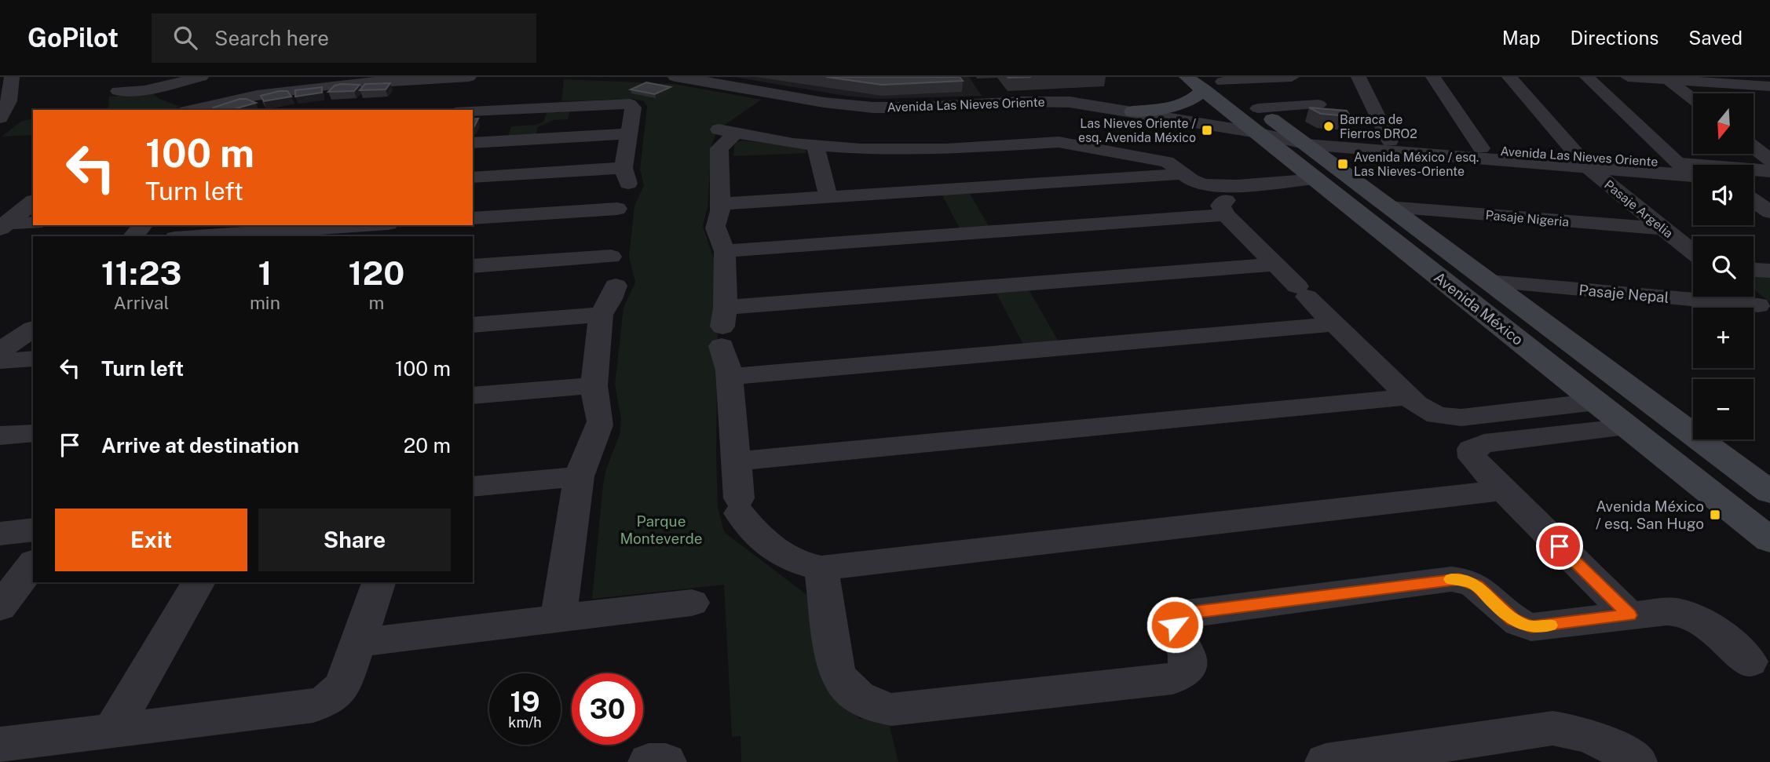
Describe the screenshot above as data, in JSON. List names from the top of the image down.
{
  "streets": {
    "main road": ["Avenida México"],
    "street": [
      "Avenida Las Nieves Oriente",
      "Pasaje Argelia",
      "Pasaje Nigeria",
      "Pasaje Nepal"
    ]
  },
  "crossings": [
    ["Avenida Las Nieves Oriente", "Pasaje Argelia"],
    ["Avenida Las Nieves Oriente", "Avenida México"],
    ["Pasaje Argelia", "Pasaje Nigeria"],
    ["Pasaje Nigeria", "Avenida México"],
    ["Pasaje Nepal", "Avenida México"]
  ],
  "parks": ["Parque Monteverde"],
  "places": {
    "other": ["Barraca de Fierros DRO2"],
    "transit": ["Las Nieves Oriente / esq. Avenida México", "Avenida México / esq. Las Nieves-Oriente", "Avenida México / esq. San Hugo"]
  },
  "north": "bottom",
  "page": {
    "header": "GoPilot",
    "search": "Search here",
    "nav": ["Map", "Directions", "Saved"],
    "map_buttons": ["+", "−"],
    "turn": ["100 m", "Turn left"],
    "eta": [
      "11:23",
      "Arrival",
      "1",
      "min",
      "120",
      "m"
    ],
    "list": [
      {
        "name": "Turn left",
        "value": "100 m"
      },
      {
        "name": "Arrive at destination",
        "value": "20 m"
      }
    ],
    "buttons": ["Exit", "Share"],
    "speed": "19 km/h",
    "limit": "30"
  }
}
